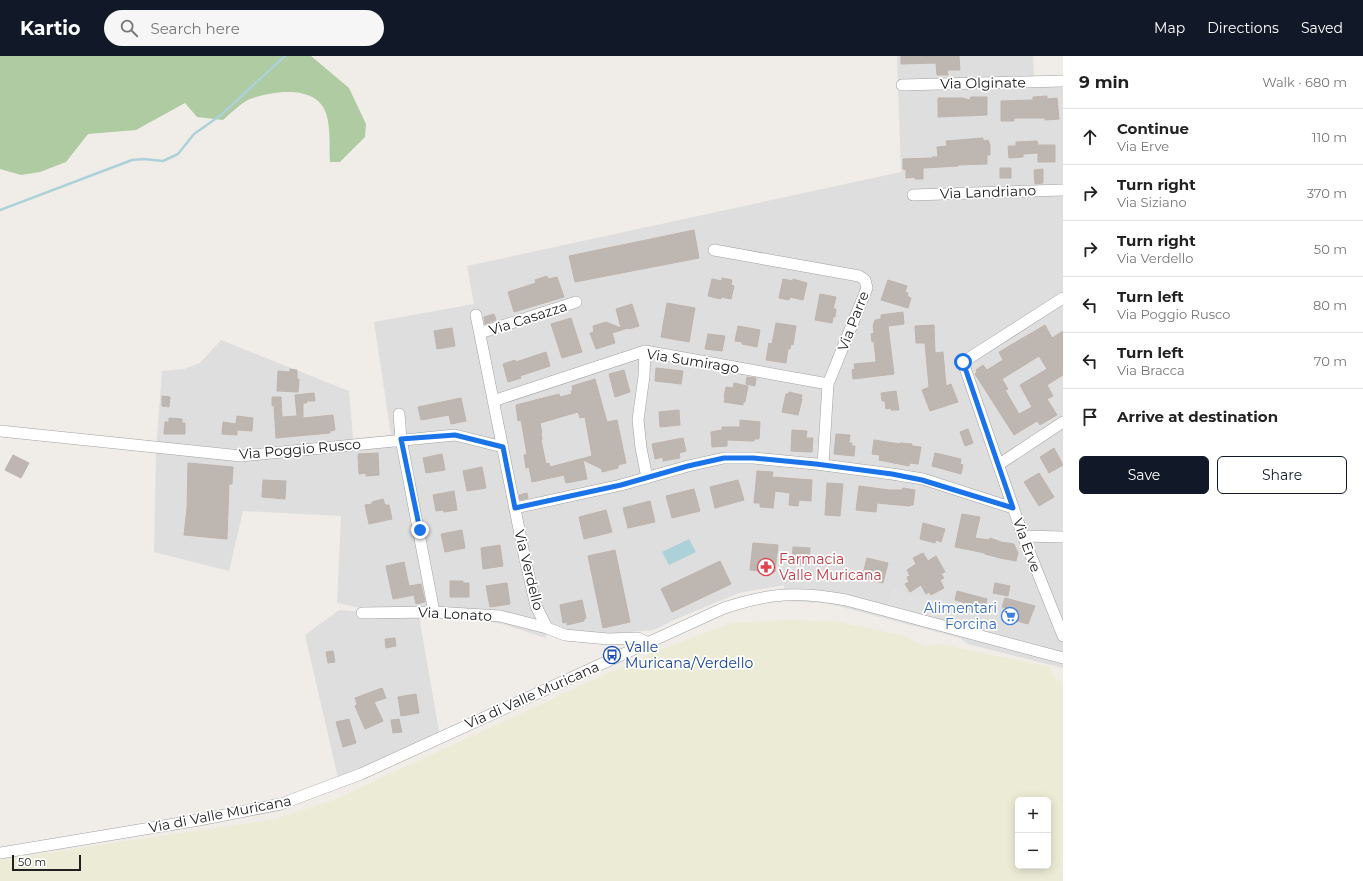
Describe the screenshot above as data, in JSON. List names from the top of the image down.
{
  "streets": {
    "street": [
      "Via Olginate",
      "Via Landriano",
      "Via Casazza",
      "Via Parre",
      "Via Sumirago",
      "Via Poggio Rusco",
      "Via Erve",
      "Via Verdello",
      "Via Lonato",
      "Via di Valle Muricana"
    ]
  },
  "crossings": [
    ["Via Casazza", "Via Verdello"],
    ["Via Parre", "Via Sumirago"],
    ["Via Sumirago", "Via Verdello"],
    ["Via Poggio Rusco", "Via Verdello"],
    ["Via Verdello", "Via Lonato"],
    ["Via Verdello", "Via di Valle Muricana"]
  ],
  "places": {
    "pharmacy": ["Farmacia Valle Muricana"],
    "supermarket": ["Alimentari Forcina"],
    "bus stop": ["Valle Muricana/Verdello"]
  },
  "scale_bar": "50 m",
  "page": {
    "header": "Kartio",
    "search": "Search here",
    "nav": ["Map", "Directions", "Saved"],
    "heading": ["9 min", "Walk · 680 m"],
    "list": [
      ["Continue", "Via Erve", "110 m"],
      ["Turn right", "Via Siziano", "370 m"],
      ["Turn right", "Via Verdello", "50 m"],
      ["Turn left", "Via Poggio Rusco", "80 m"],
      ["Turn left", "Via Bracca", "70 m"],
      "Arrive at destination"
    ],
    "buttons": ["Save", "Share"],
    "map_buttons": ["+", "−"],
    "scale": "50 m"
  }
}
